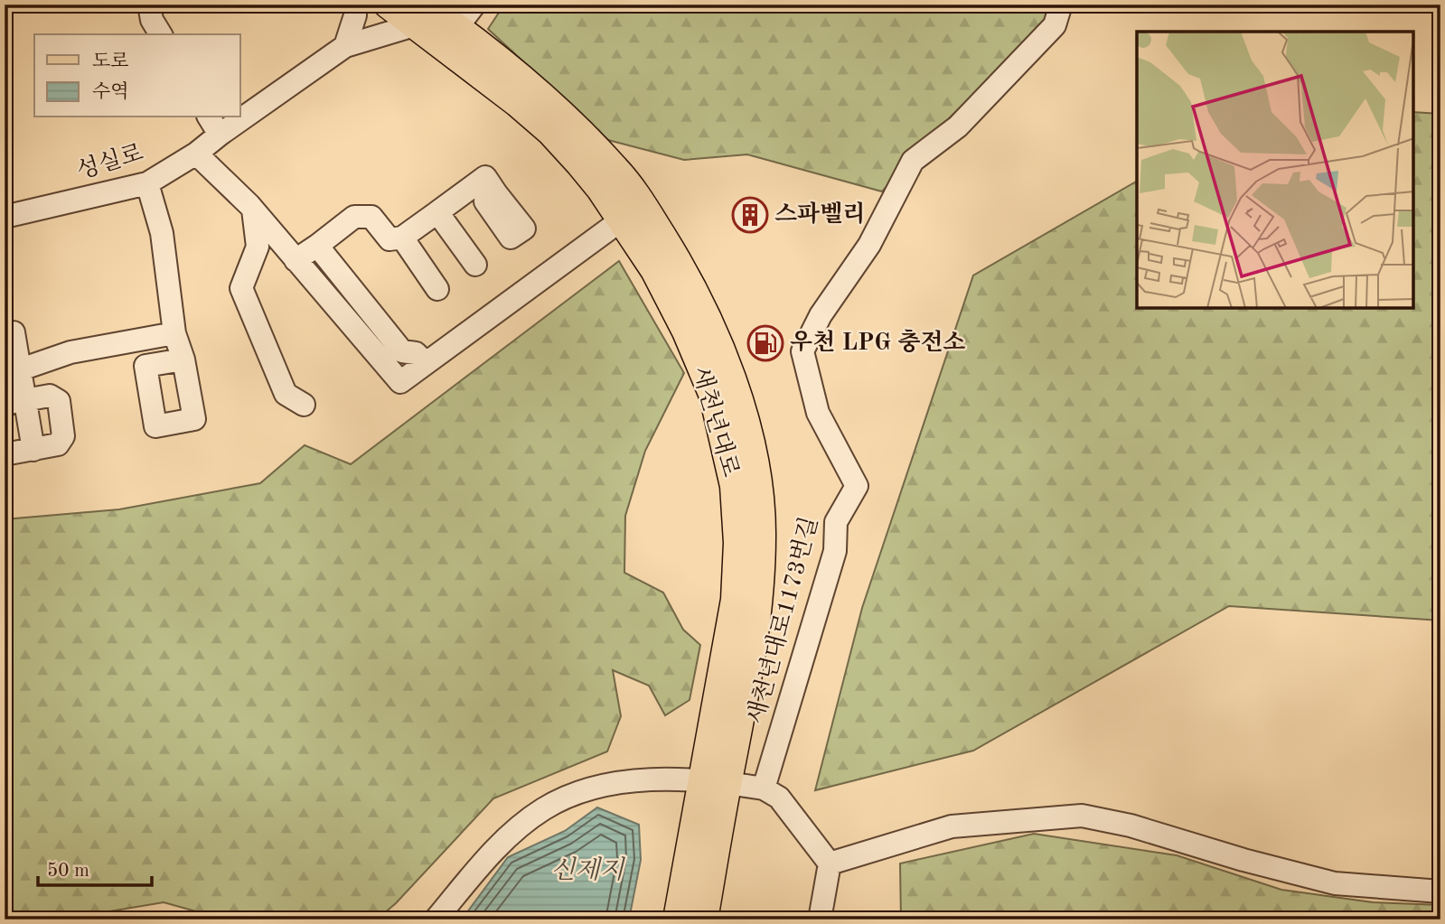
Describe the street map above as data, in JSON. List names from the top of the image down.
{
  "streets": {
    "main road": ["새천년대로"],
    "street": ["성실로", "새천년대로1173번길"]
  },
  "crossings": [
    ["성실로", "새천년대로"]
  ],
  "water": ["신제지"],
  "places": {
    "building": ["스파벨리"],
    "fuel station": ["우천 LPG 충전소"]
  },
  "legend": ["도로", "수역"],
  "scale_bar": "50 m"
}
